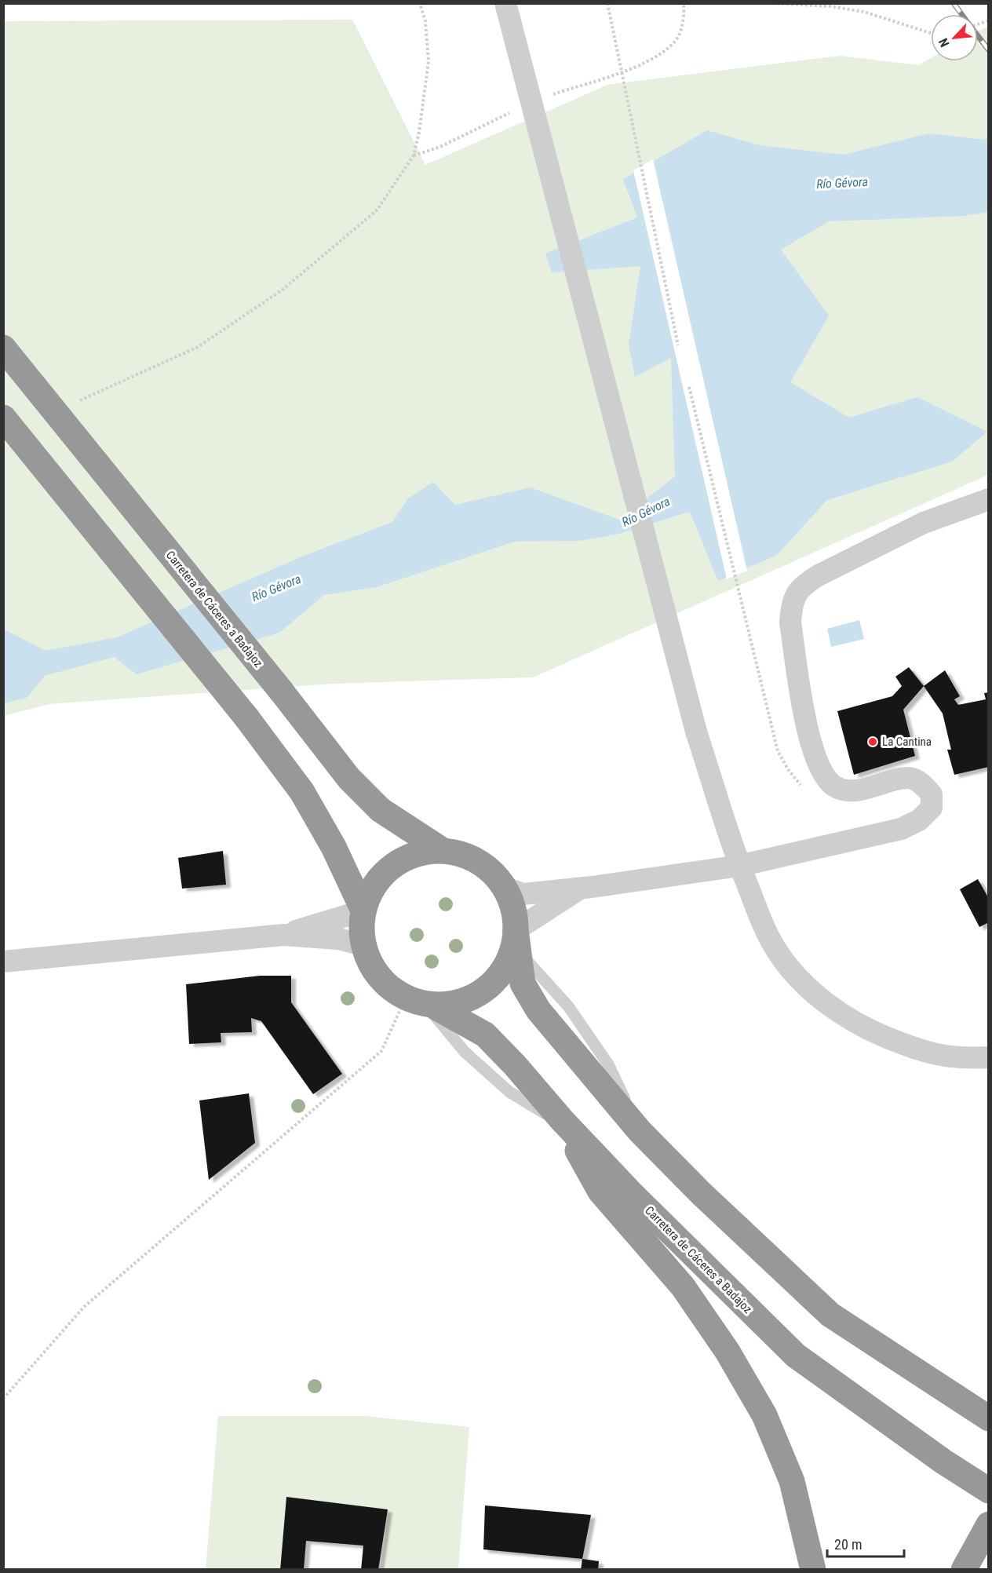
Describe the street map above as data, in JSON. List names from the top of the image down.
{
  "streets": {
    "highway": ["Carretera de Cáceres a Badajoz"]
  },
  "water": ["Río Gévora"],
  "places": ["La Cantina"],
  "scale_bar": "20 m",
  "north": "bottom left"
}
